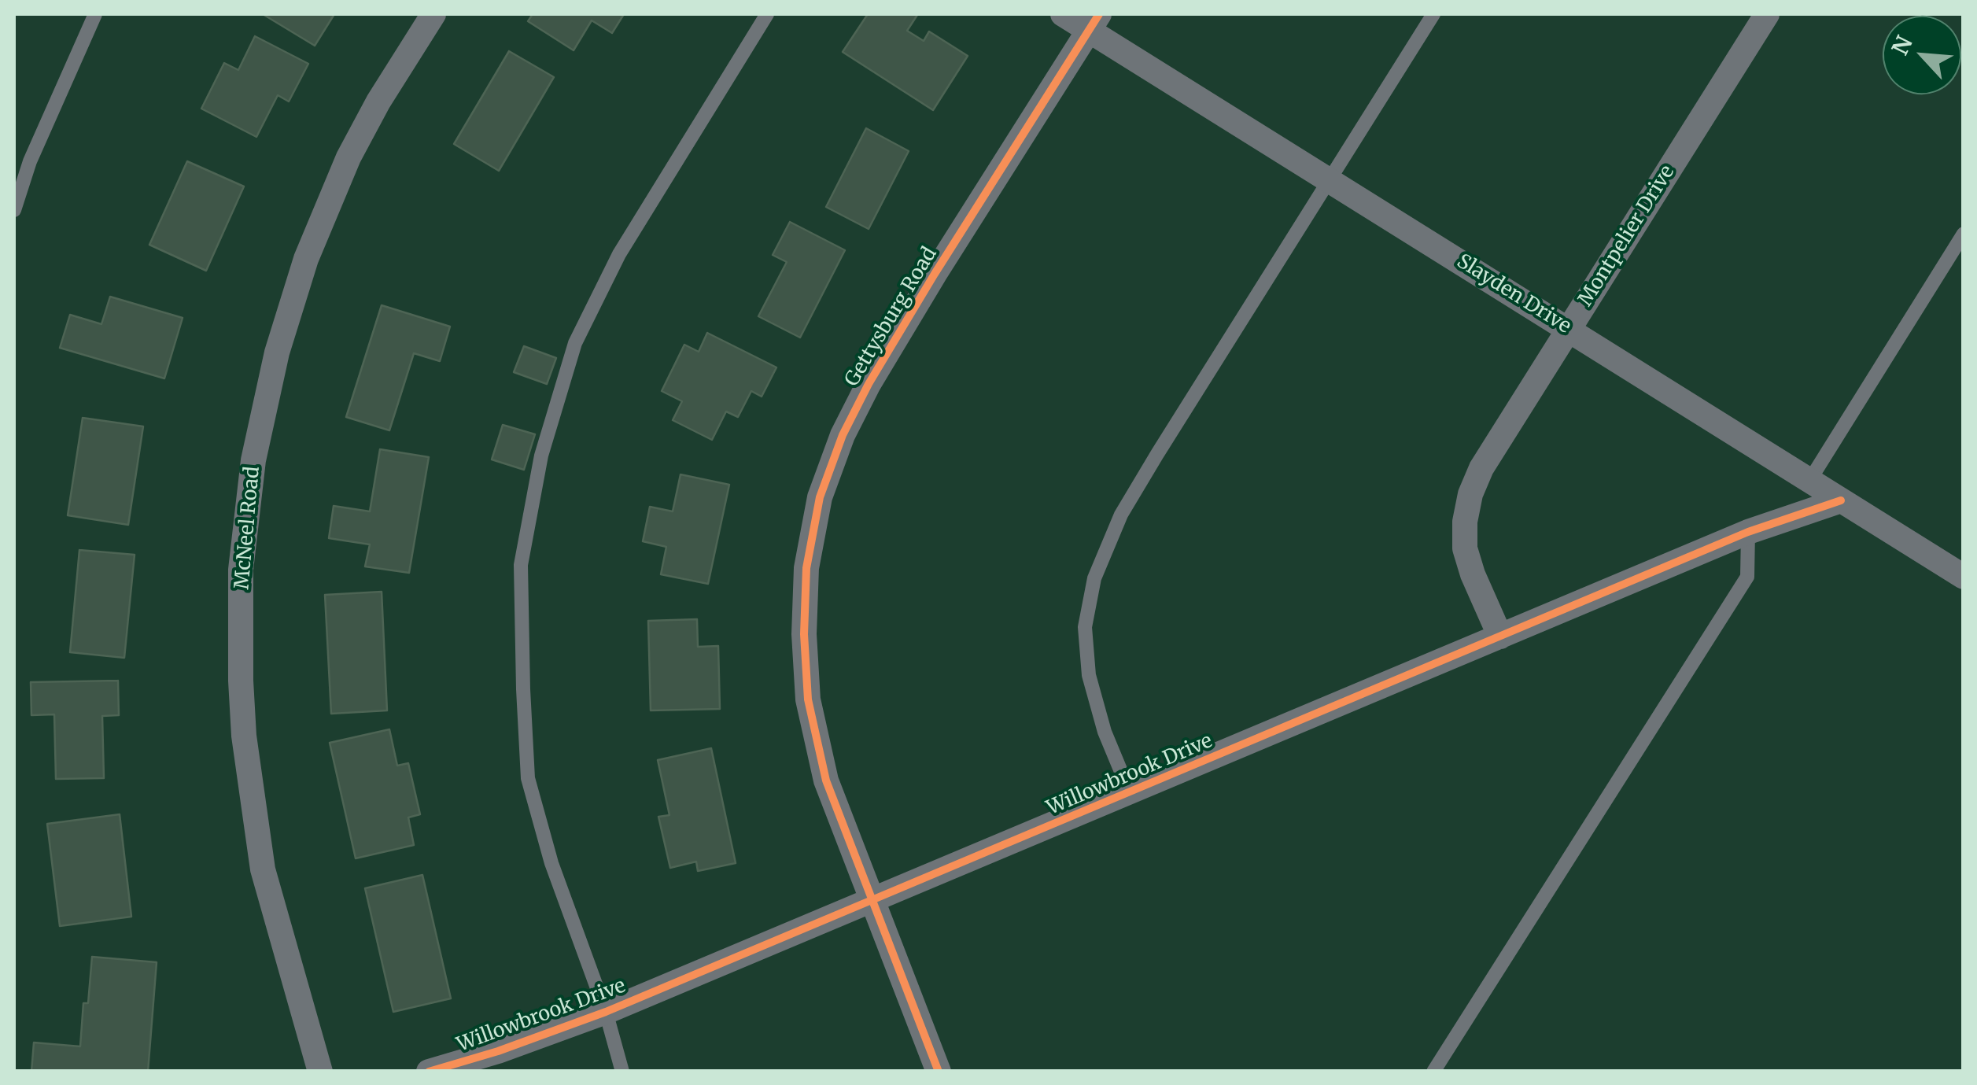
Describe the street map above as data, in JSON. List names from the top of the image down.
{
  "streets": {
    "street": [
      "Montpelier Drive",
      "Slayden Drive",
      "Gettysburg Road",
      "McNeel Road",
      "Willowbrook Drive"
    ]
  },
  "crossings": [
    ["Montpelier Drive", "Slayden Drive"],
    ["Montpelier Drive", "Willowbrook Drive"],
    ["Slayden Drive", "Gettysburg Road"],
    ["Slayden Drive", "Willowbrook Drive"],
    ["Gettysburg Road", "Willowbrook Drive"]
  ],
  "north": "top left"
}
